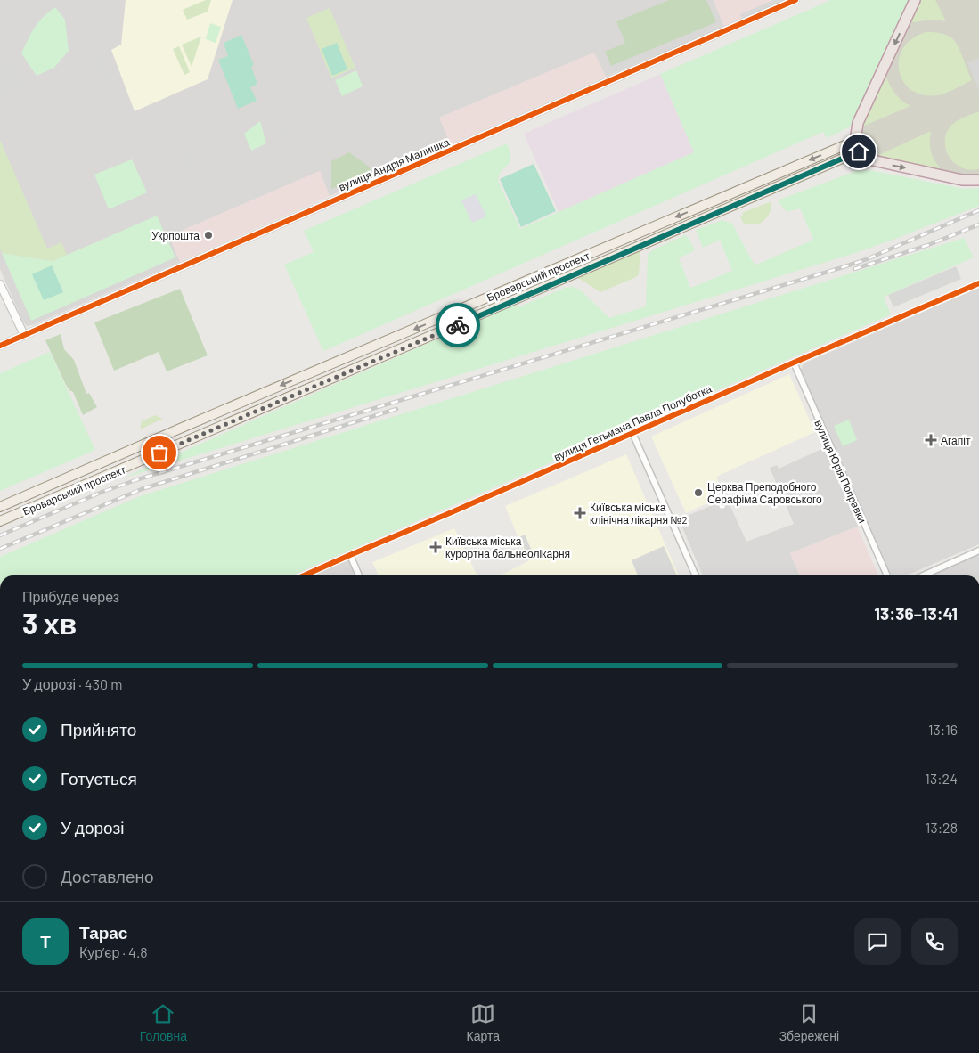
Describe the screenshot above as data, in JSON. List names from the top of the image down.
{
  "streets": {
    "main road": ["Броварський проспект"],
    "street": ["вулиця Андрія Малишка", "вулиця Гетьмана Павла Полуботка", "вулиця Юрія Поправки"]
  },
  "crossings": [
    ["вулиця Гетьмана Павла Полуботка", "вулиця Юрія Поправки"]
  ],
  "places": {
    "other": ["Укрпошта", "Церква Преподобного Серафіма Саровського"],
    "health": ["Агапіт", "Київська міська клінічна лікарня №2", "Київська міська курортна бальнеолікарня"]
  },
  "page": {
    "heading": ["3 хв", "Прибуде через", "13:36–13:41"],
    "panel": ["Тарас", "Кур’єр · 4.8"],
    "bar": "У дорозі · 430 m",
    "list": [
      ["Прийнято", "13:16"],
      ["Готується", "13:24"],
      ["У дорозі", "13:28"],
      "Доставлено"
    ],
    "round": "Т",
    "tabs": ["Головна", "Карта", "Збережені"]
  }
}
